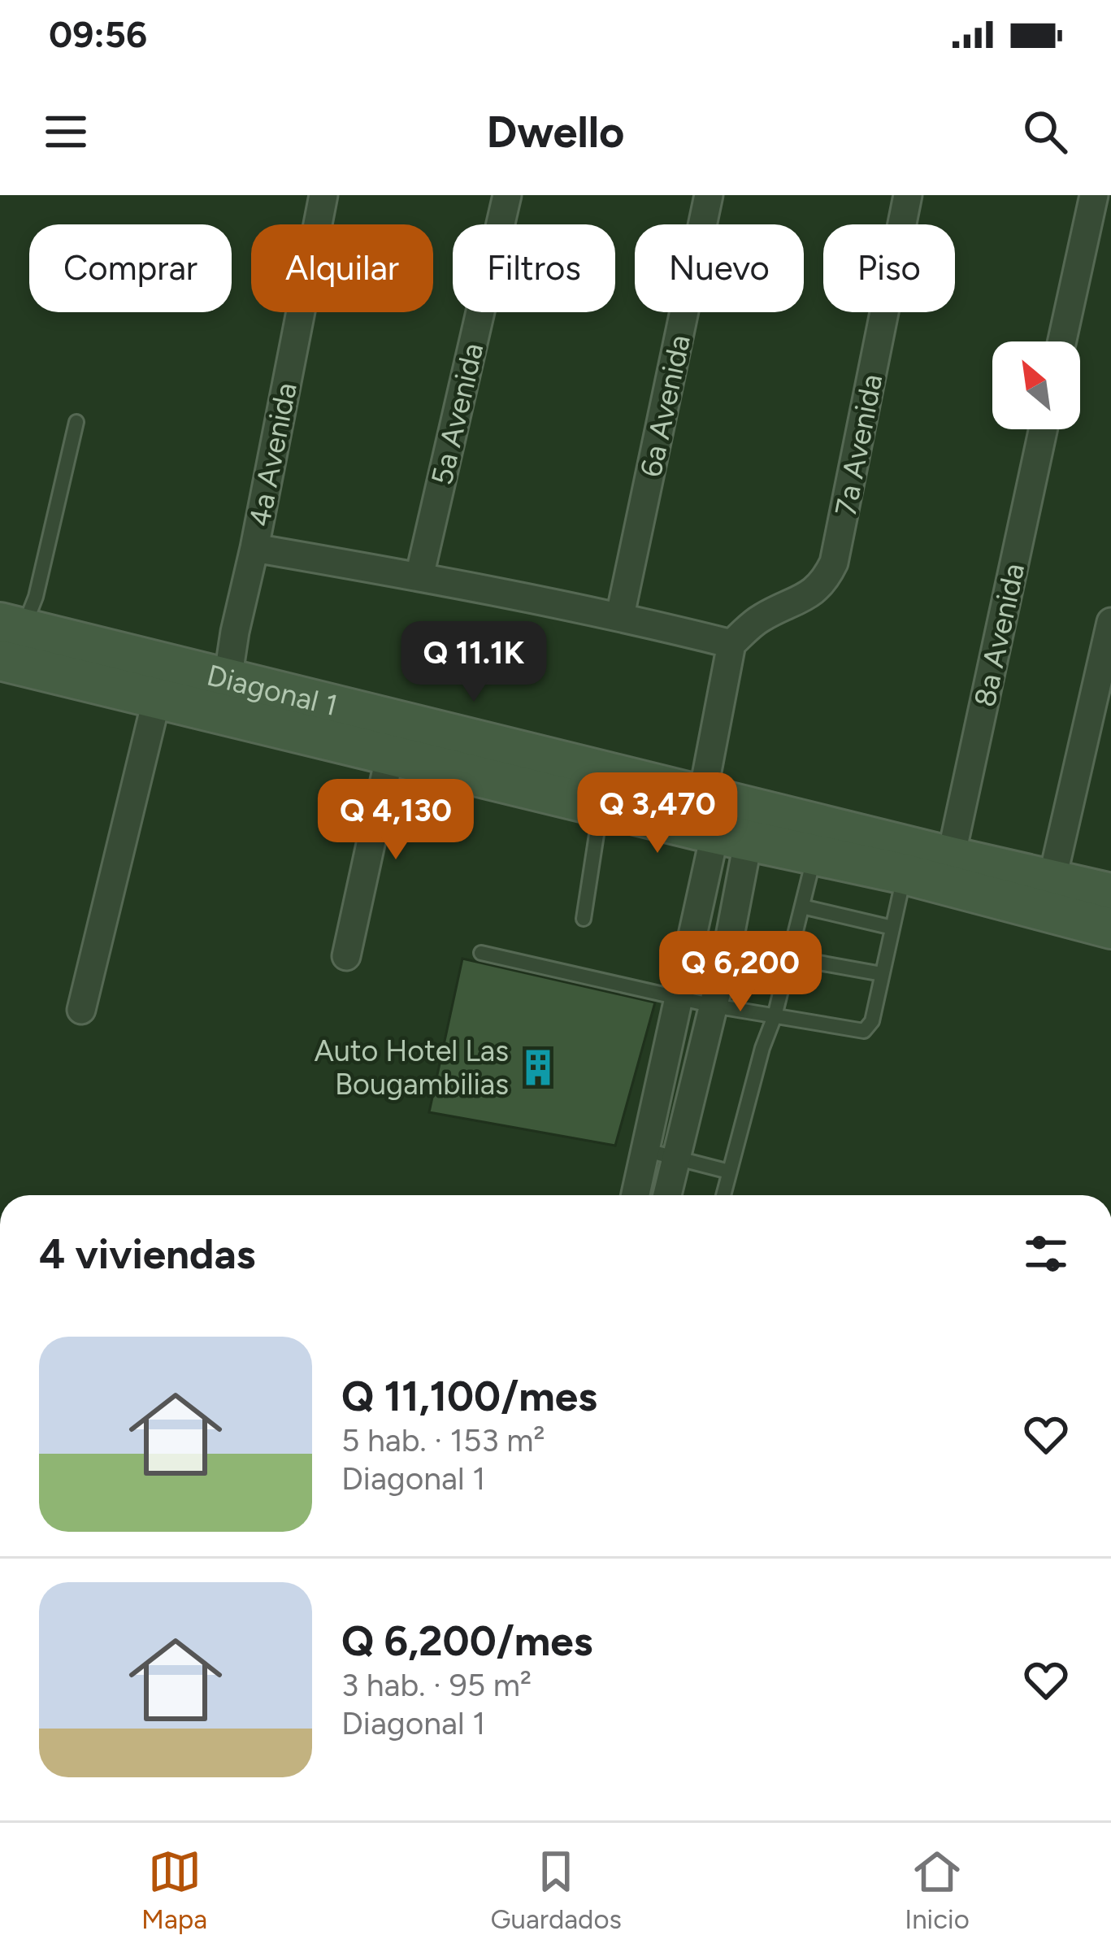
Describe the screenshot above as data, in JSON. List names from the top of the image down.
{
  "streets": {
    "main road": ["Diagonal 1"],
    "street": [
      "6a Avenida",
      "5a Avenida",
      "7a Avenida",
      "4a Avenida",
      "8a Avenida"
    ]
  },
  "crossings": [
    ["4a Avenida", "Diagonal 1"],
    ["8a Avenida", "Diagonal 1"]
  ],
  "places": {
    "building": ["Auto Hotel Las Bougambilias"]
  },
  "north": "top left",
  "page": {
    "status": "09:56",
    "header": "Dwello",
    "chip": [
      "Comprar",
      "Alquilar",
      "Filtros",
      "Nuevo",
      "Piso"
    ],
    "price": [
      "Q 11.1K",
      "Q 3,470",
      "Q 4,130",
      "Q 6,200"
    ],
    "heading": "4 viviendas",
    "list": [
      {
        "name": "Q 11,100/mes",
        "note": "5 hab. · 153 m² · Diagonal 1"
      },
      {
        "name": "Q 6,200/mes",
        "note": "3 hab. · 95 m² · Diagonal 1"
      }
    ],
    "tabs": ["Mapa", "Guardados", "Inicio"]
  }
}
